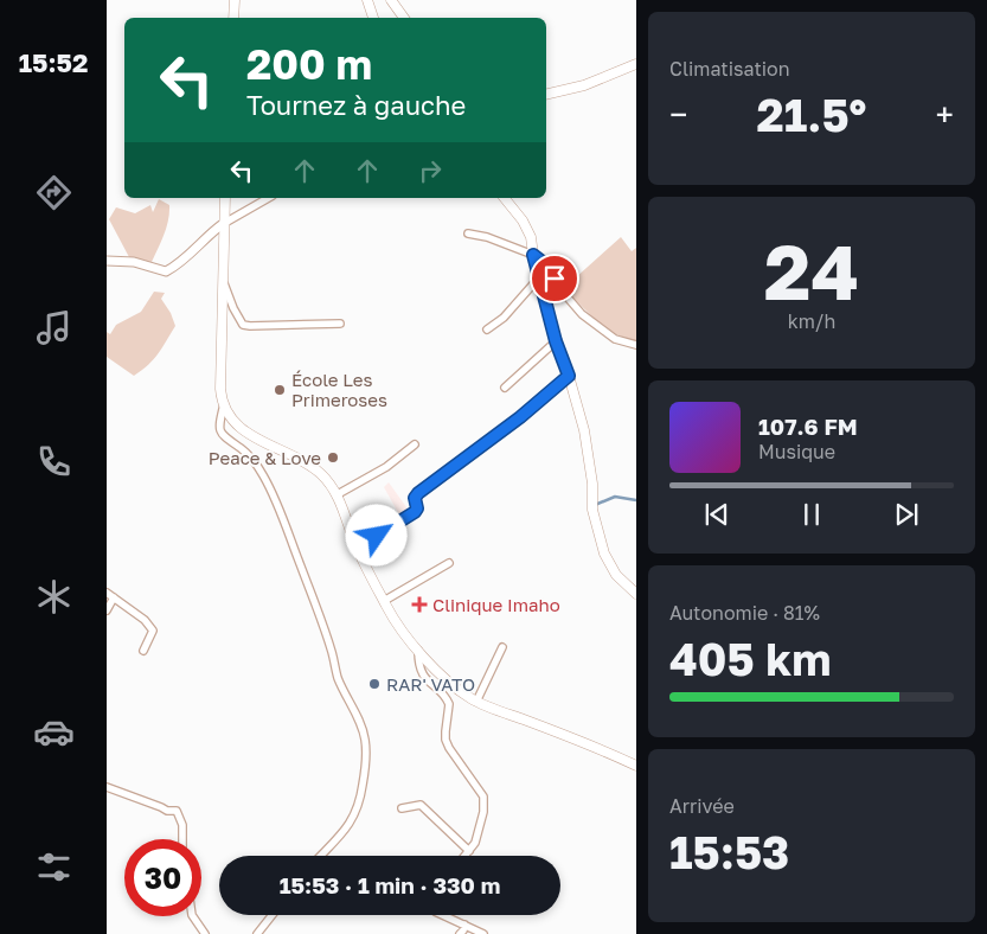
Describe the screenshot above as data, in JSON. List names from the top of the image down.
{
  "places": {
    "other": ["École Les Primeroses", "Peace & Love", "RAR' VATO"],
    "health": ["Clinique Imaho"]
  },
  "page": {
    "tabs": "15:52",
    "tile": [
      "Climatisation",
      ["24", "km/h"],
      ["Autonomie · 81%", "405 km"],
      ["Arrivée", "15:53"]
    ],
    "turn": ["200 m", "Tournez à gauche"],
    "heat": ["−", "21.5°", "+"],
    "song": ["107.6 FM", "Musique"],
    "limit": "30",
    "trip": "15:53 · 1 min · 330 m"
  }
}
